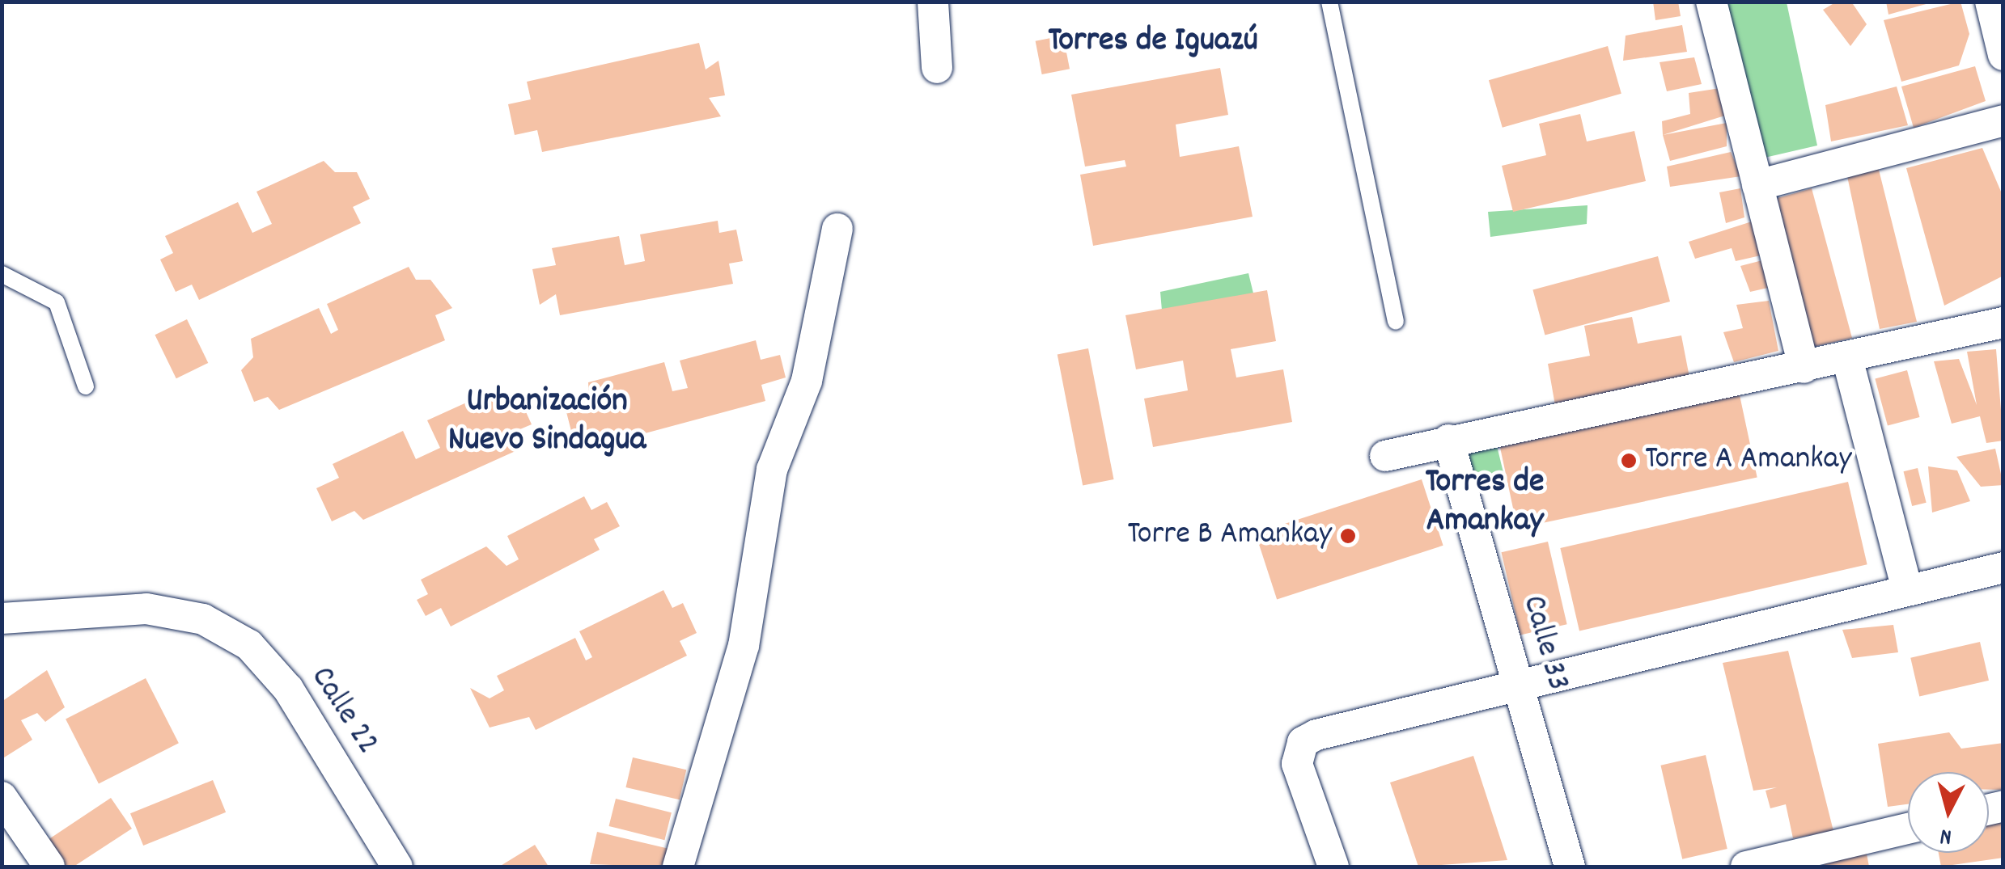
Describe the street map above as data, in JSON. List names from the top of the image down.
{
  "streets": {
    "street": ["Calle 33", "Calle 22"]
  },
  "districts": ["Torres de Iguazú", "Urbanización Nuevo Sindagua", "Torres de Amankay"],
  "places": ["Torre A Amankay", "Torre B Amankay"],
  "north": "bottom"
}
